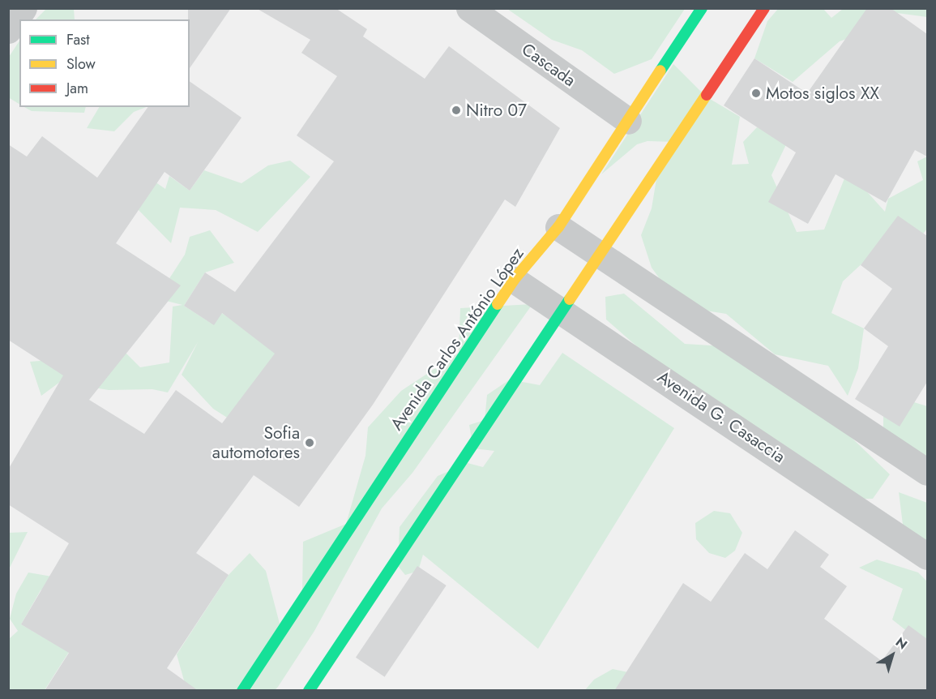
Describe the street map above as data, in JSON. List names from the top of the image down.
{
  "streets": {
    "main road": ["Avenida Carlos António López"],
    "street": ["Cascada", "Avenida G. Casaccia"]
  },
  "crossings": [
    ["Cascada", "Avenida Carlos António López"],
    ["Avenida Carlos António López", "Avenida G. Casaccia"]
  ],
  "places": ["Motos siglos XX", "Nitro 07", "Sofia automotores"],
  "legend": ["Fast", "Slow", "Jam"],
  "north": "top right"
}
